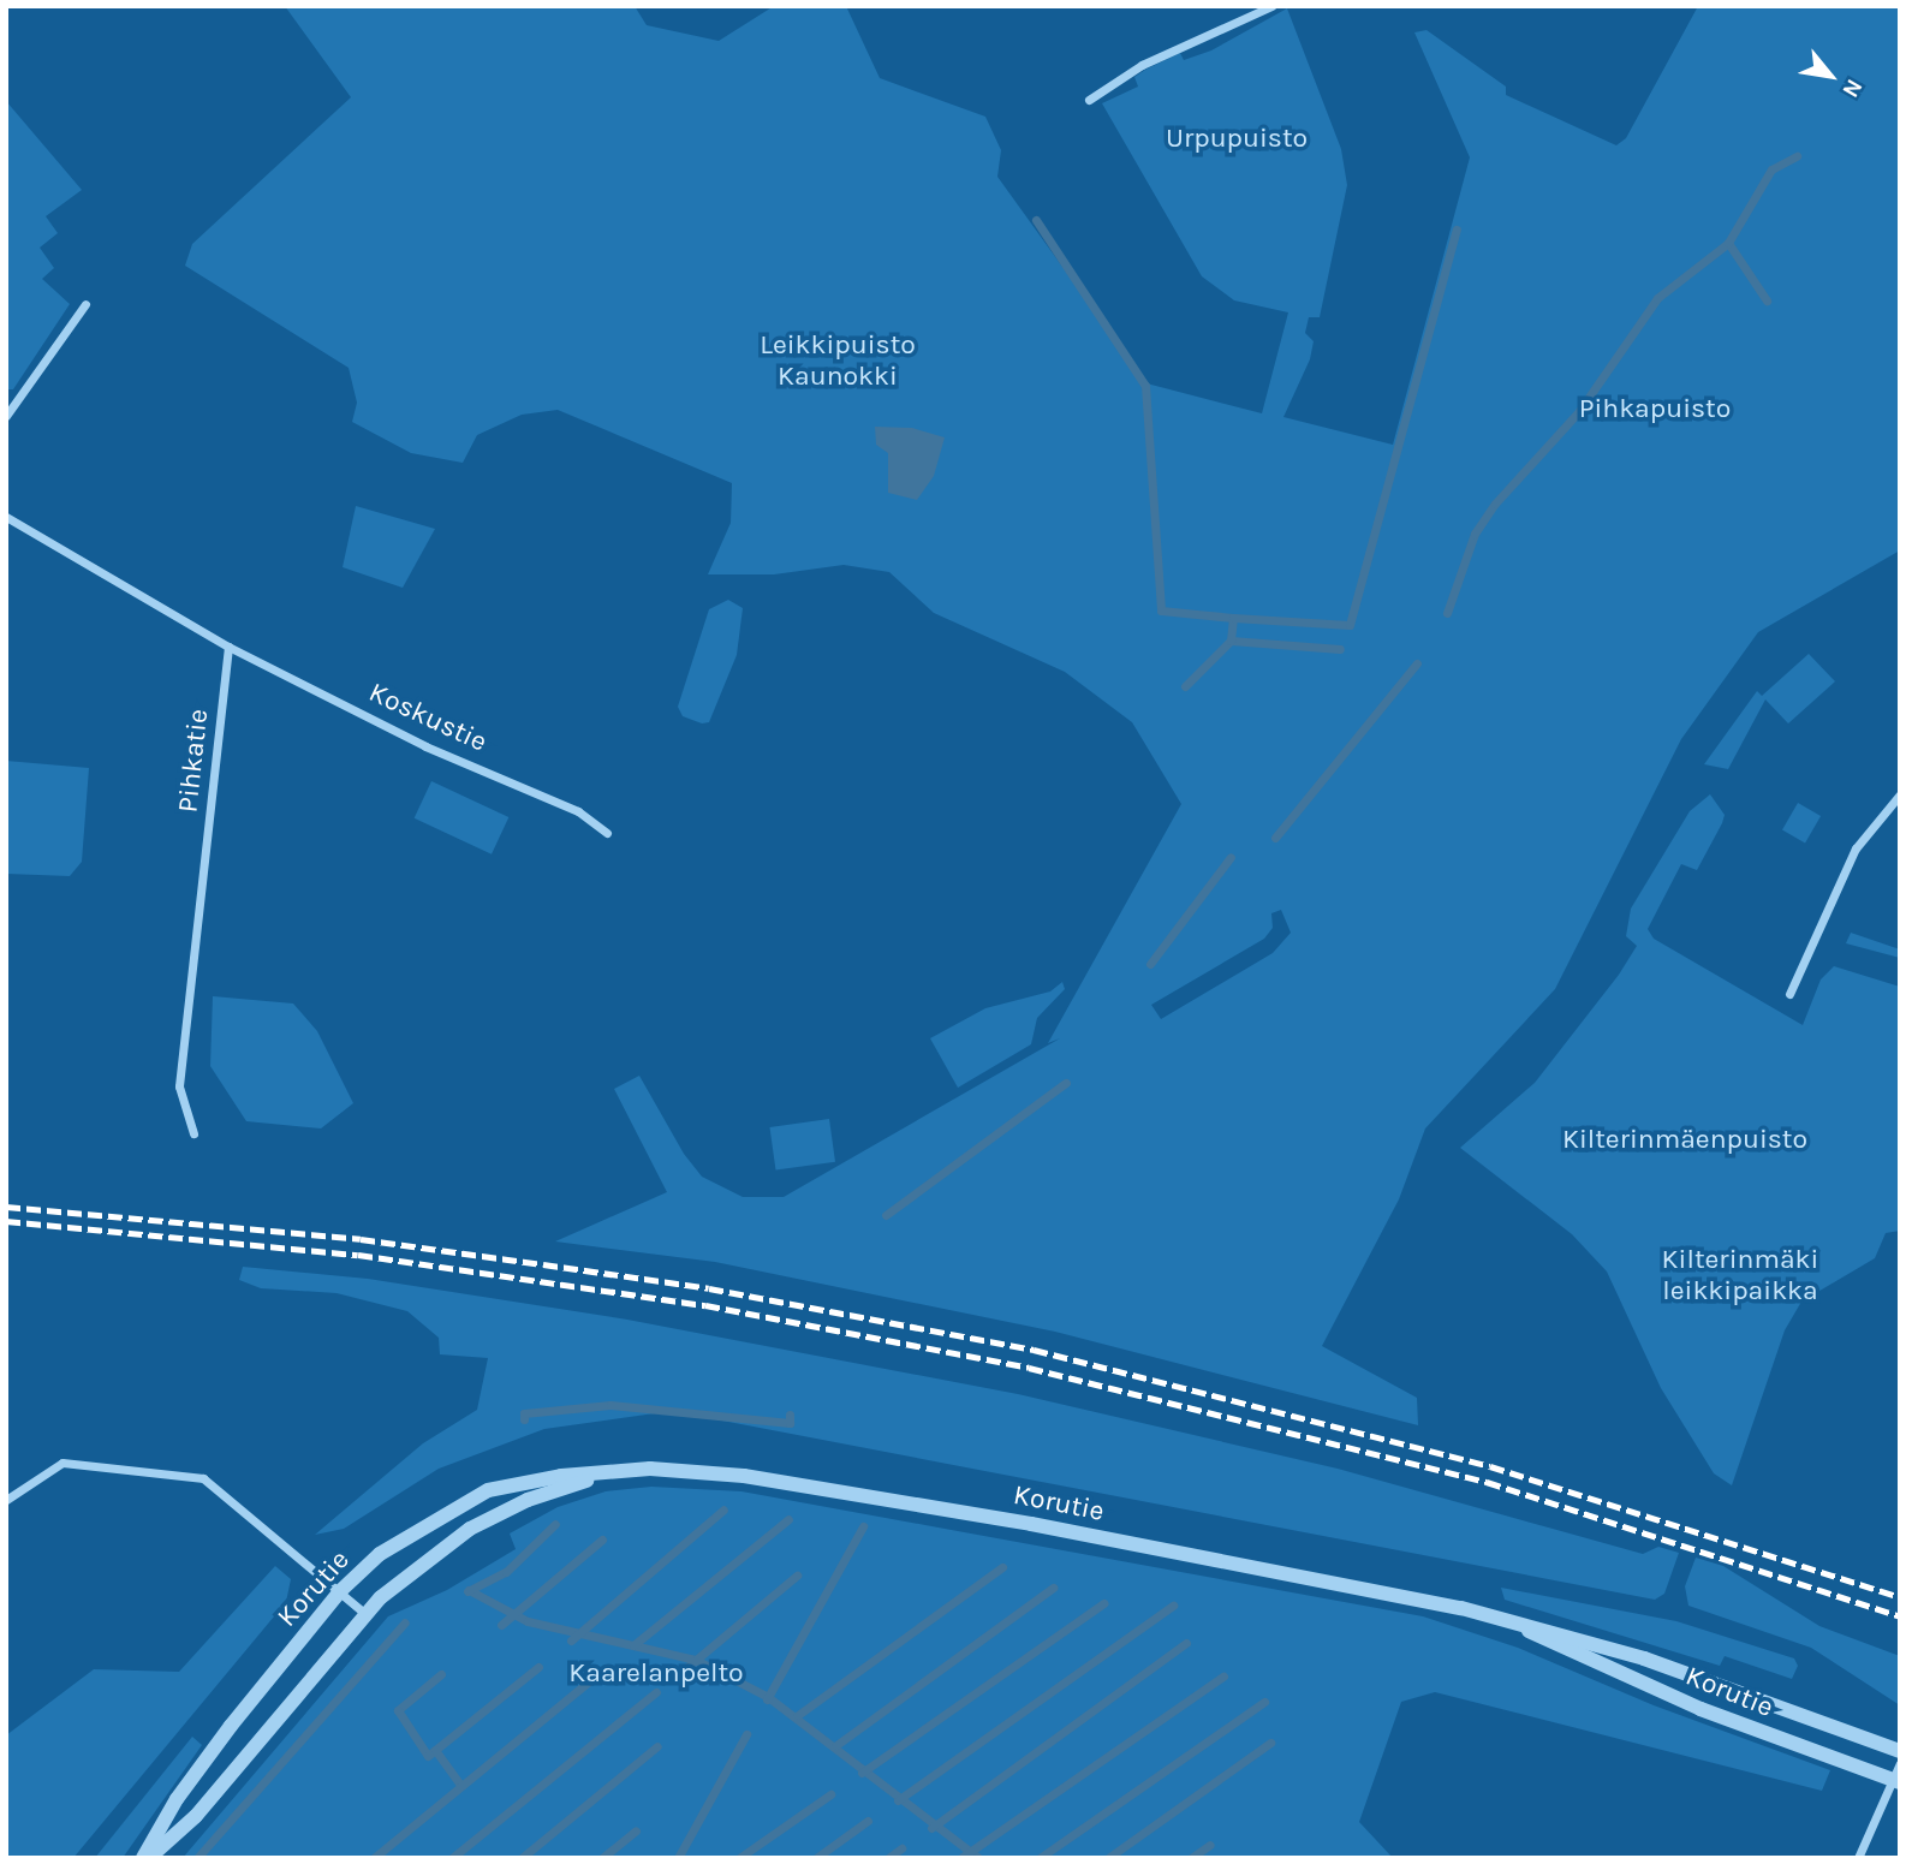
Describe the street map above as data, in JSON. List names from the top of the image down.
{
  "streets": {
    "street": ["Koskustie", "Pihkatie", "Korutie"]
  },
  "crossings": [
    ["Koskustie", "Pihkatie"]
  ],
  "parks": [
    "Urpupuisto",
    "Leikkipuisto Kaunokki",
    "Pihkapuisto",
    "Kilterinmäenpuisto",
    "Kilterinmäki leikkipaikka",
    "Kaarelanpelto"
  ],
  "north": "bottom right"
}
